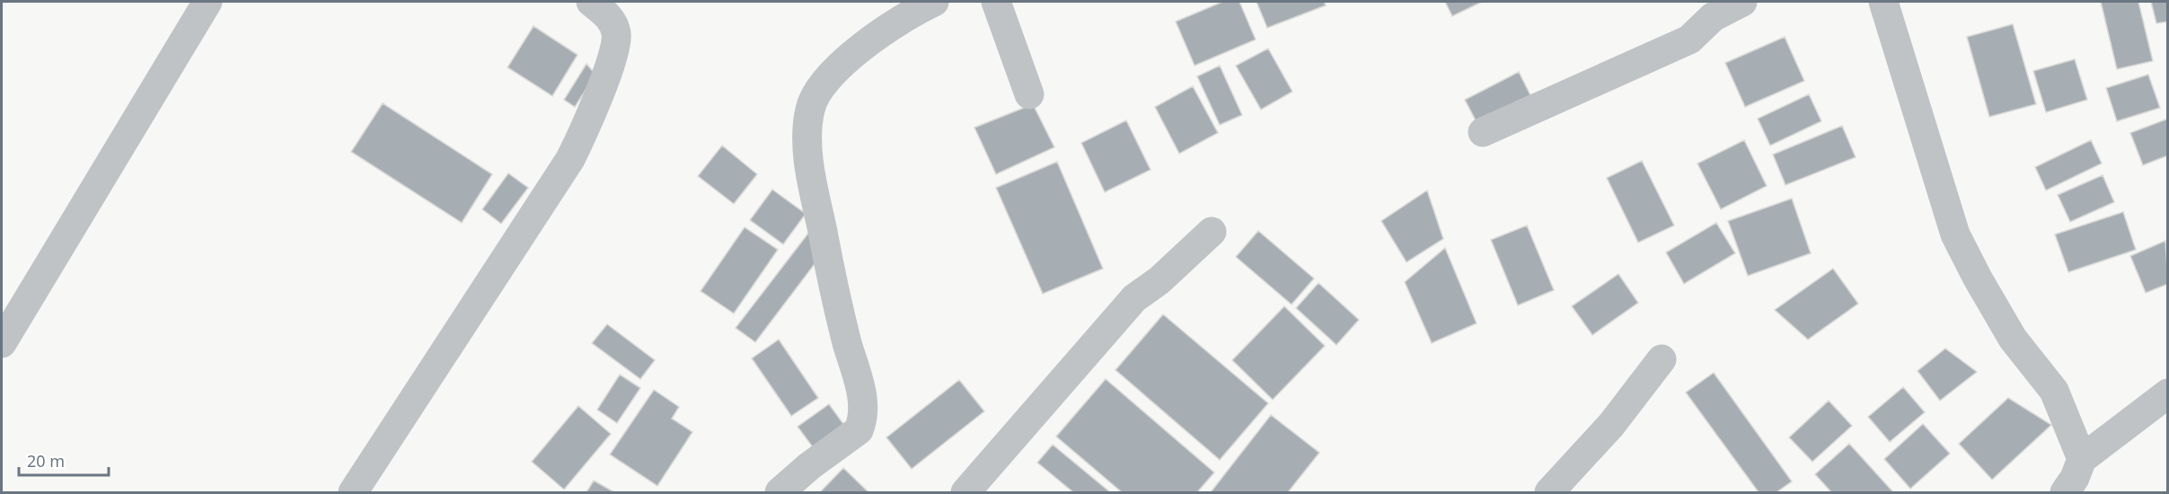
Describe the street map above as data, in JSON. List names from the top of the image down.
{
  "scale_bar": "20 m"
}
